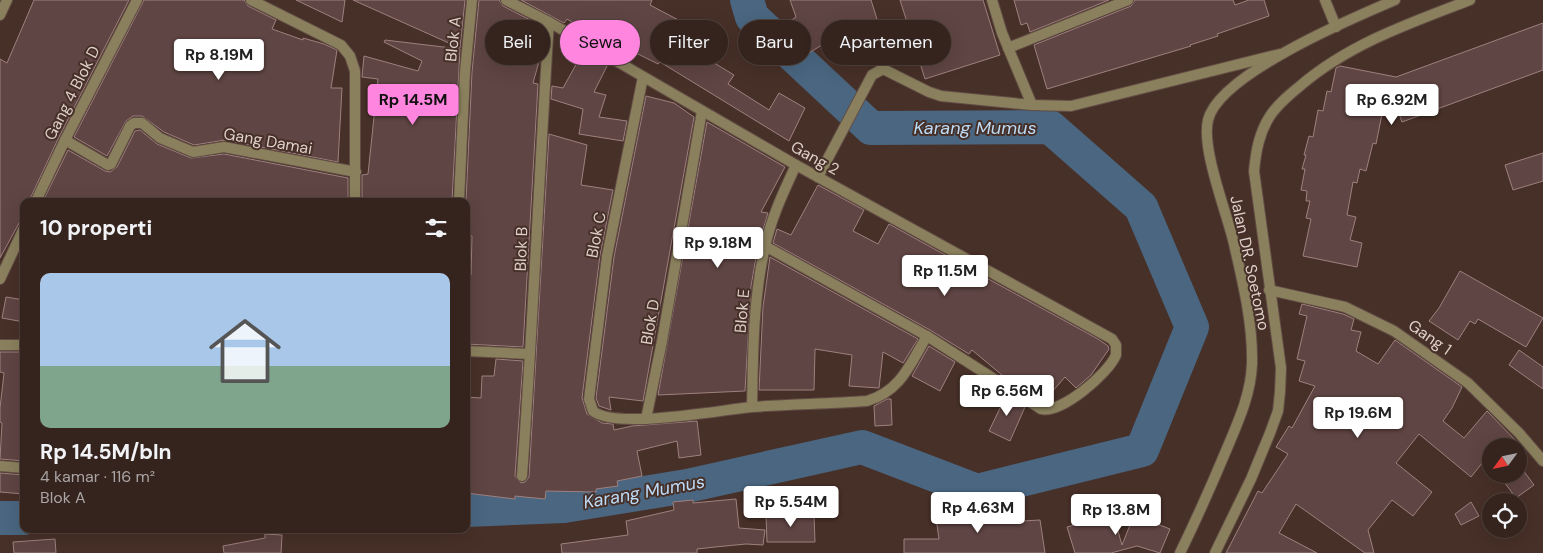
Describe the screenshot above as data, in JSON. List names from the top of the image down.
{
  "streets": {
    "street": [
      "Blok A",
      "Gang 4 Blok D",
      "Gang Damai",
      "Gang 2",
      "Blok C",
      "Blok B",
      "Jalan DR. Soetomo",
      "Blok E",
      "Blok D",
      "Gang 1"
    ]
  },
  "crossings": [
    ["Gang 4 Blok D", "Gang Damai"],
    ["Gang 2", "Blok C"],
    ["Gang 2", "Blok E"],
    ["Gang 2", "Blok D"],
    ["Blok C", "Blok D"],
    ["Jalan DR. Soetomo", "Gang 1"]
  ],
  "water": ["Karang Mumus"],
  "north": "bottom left",
  "page": {
    "chip": [
      "Beli",
      "Sewa",
      "Filter",
      "Baru",
      "Apartemen"
    ],
    "price": [
      "Rp 8.19M",
      "Rp 14.5M",
      "Rp 6.92M",
      "Rp 9.18M",
      "Rp 11.5M",
      "Rp 6.56M",
      "Rp 19.6M",
      "Rp 5.54M",
      "Rp 4.63M",
      "Rp 13.8M"
    ],
    "heading": "10 properti",
    "list": [
      {
        "name": "Rp 14.5M/bln",
        "note": "4 kamar · 116 m² · Blok A"
      }
    ]
  }
}
